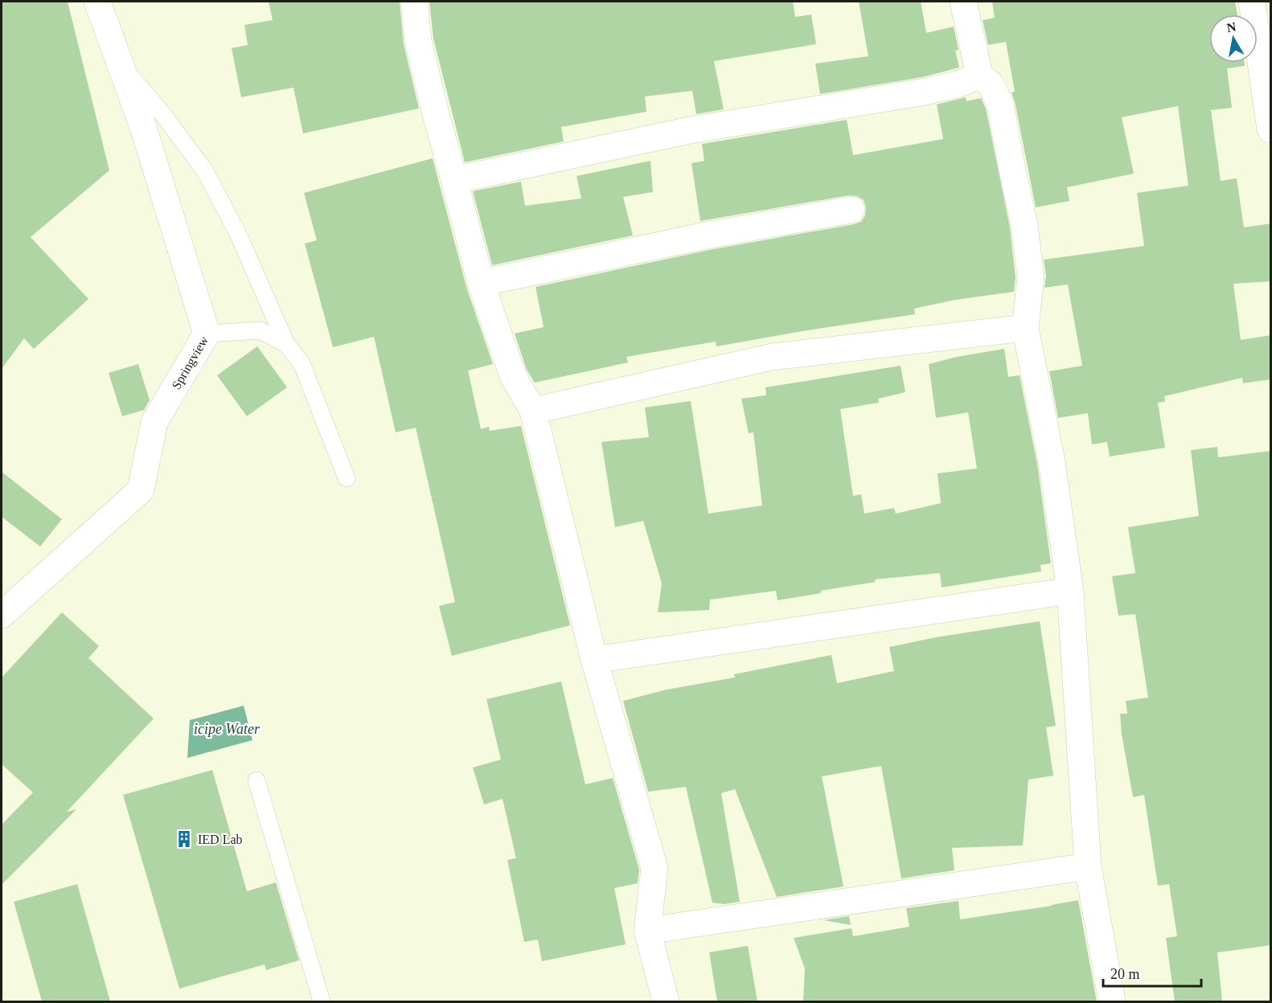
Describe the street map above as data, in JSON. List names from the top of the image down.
{
  "streets": {
    "street": ["Springview"]
  },
  "water": ["icipe Water"],
  "places": {
    "building": ["IED Lab"]
  },
  "scale_bar": "20 m",
  "north": "top"
}
